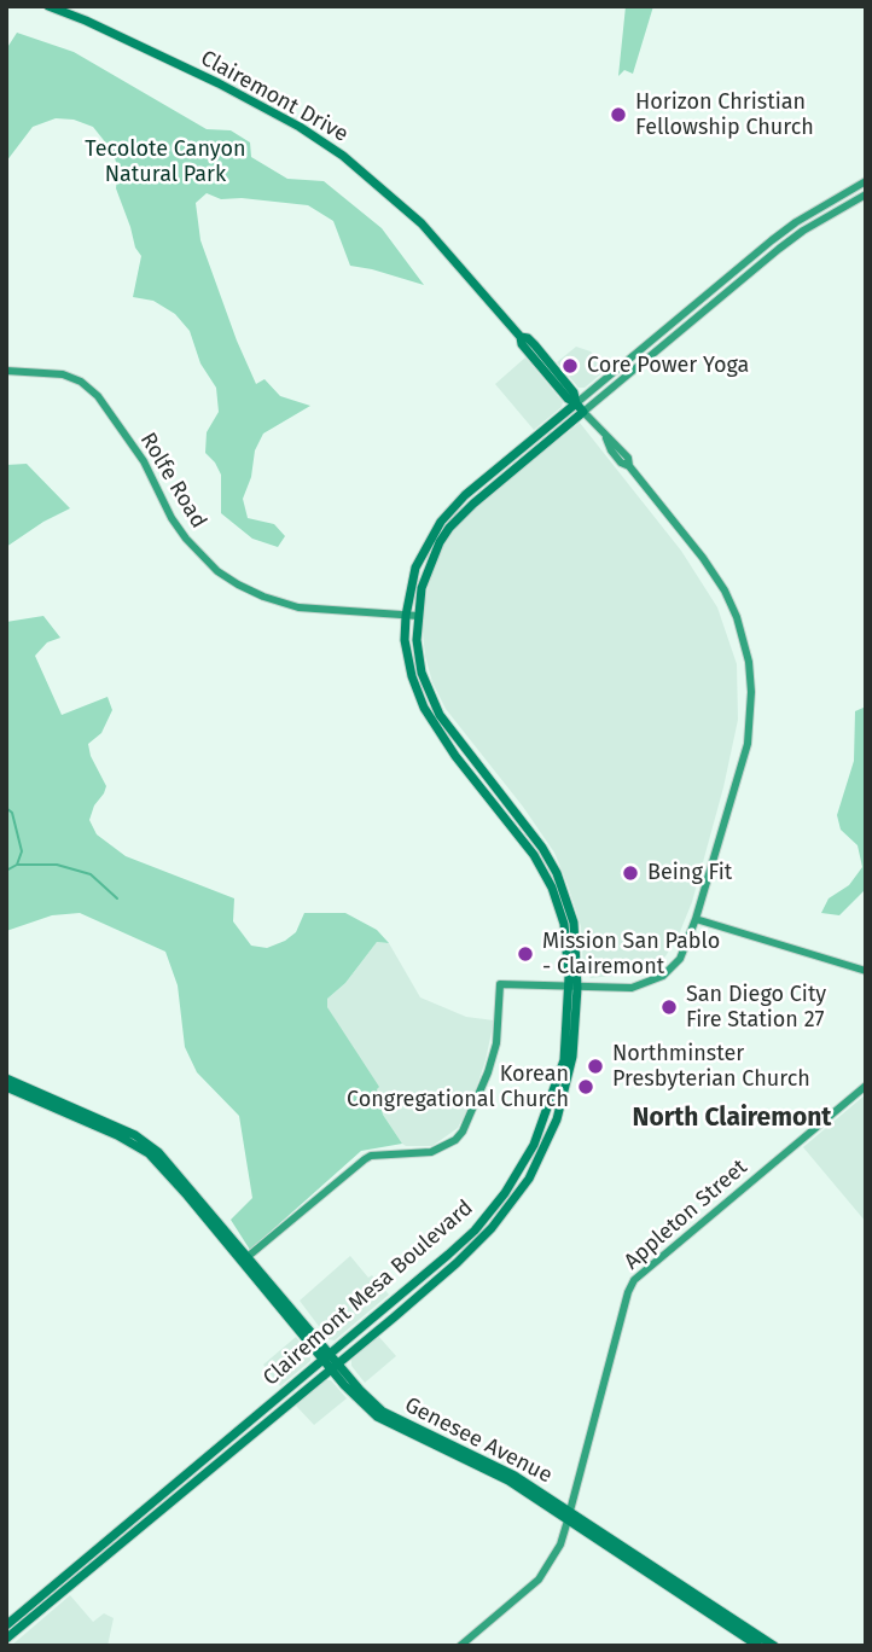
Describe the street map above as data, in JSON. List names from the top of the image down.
{
  "streets": {
    "main road": ["Clairemont Drive", "Clairemont Mesa Boulevard", "Genesee Avenue"],
    "street": ["Rolfe Road", "Appleton Street"]
  },
  "crossings": [
    ["Clairemont Drive", "Clairemont Mesa Boulevard"],
    ["Clairemont Drive", "Genesee Avenue"],
    ["Rolfe Road", "Clairemont Mesa Boulevard"],
    ["Appleton Street", "Genesee Avenue"],
    ["Clairemont Mesa Boulevard", "Genesee Avenue"]
  ],
  "districts": ["North Clairemont"],
  "parks": ["Tecolote Canyon Natural Park"],
  "places": [
    "Horizon Christian Fellowship Church",
    "Core Power Yoga",
    "Being Fit",
    "Mission San Pablo - Clairemont",
    "San Diego City Fire Station 27",
    "Northminster Presbyterian Church",
    "Korean Congregational Church"
  ]
}
